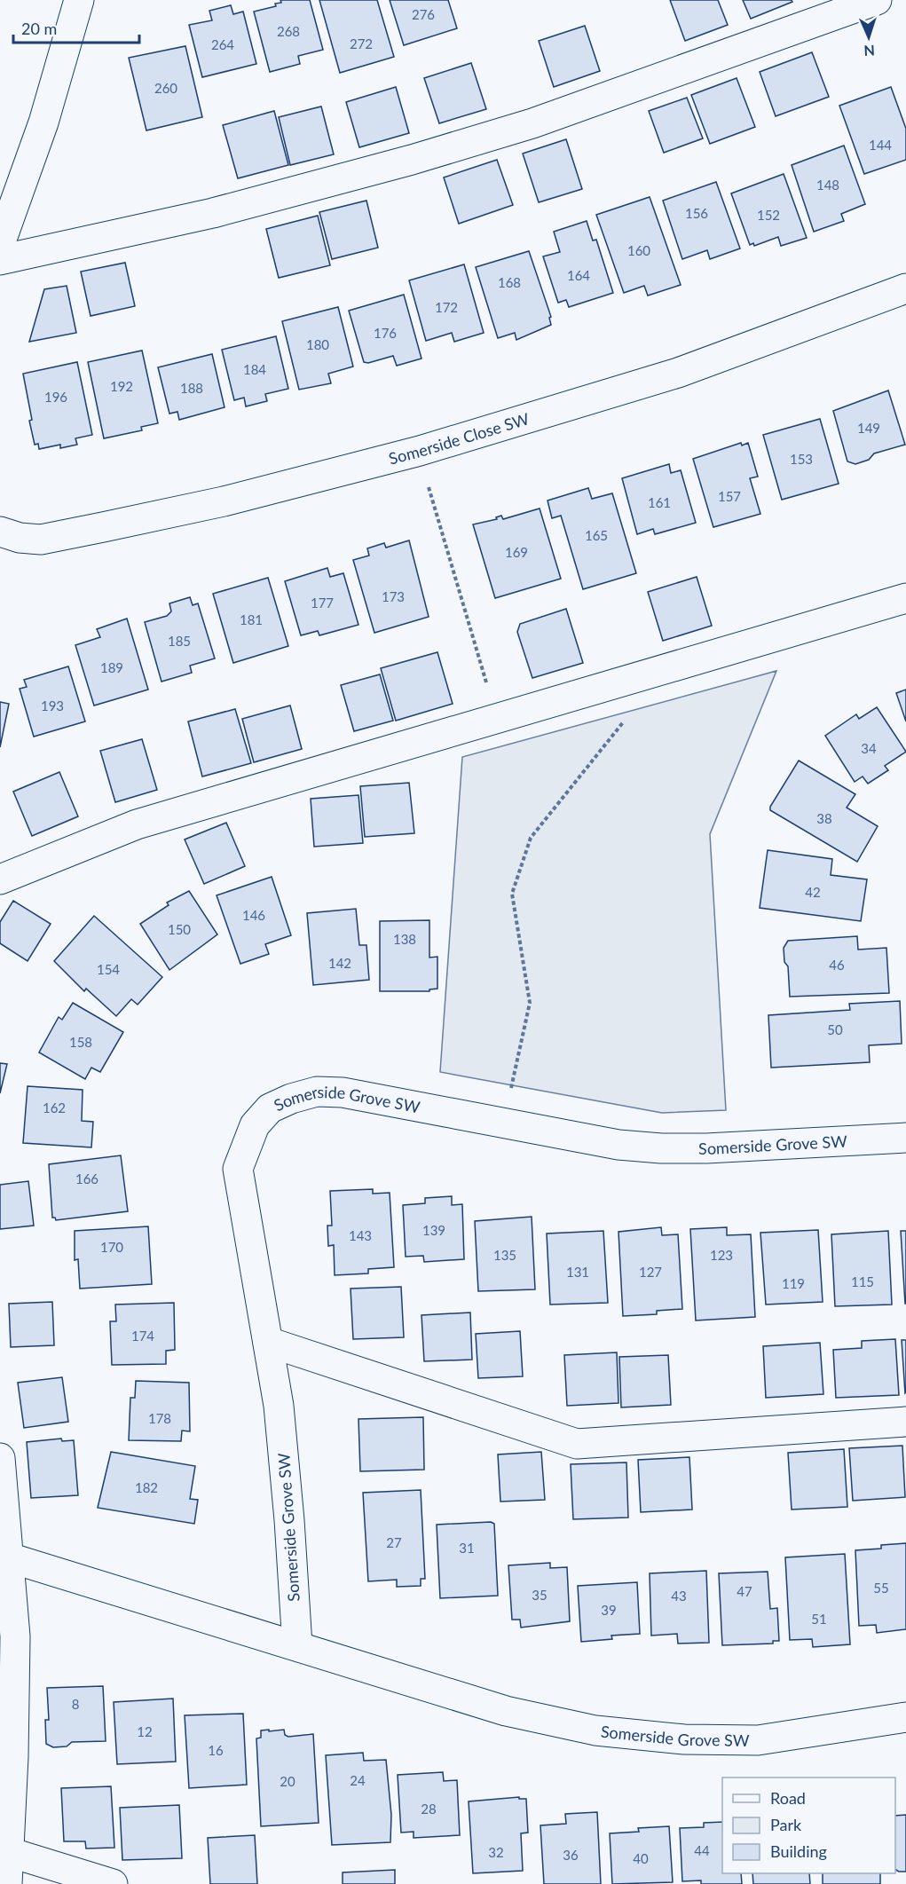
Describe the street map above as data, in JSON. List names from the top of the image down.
{
  "streets": {
    "street": ["Somerside Close SW", "Somerside Grove SW"]
  },
  "house_numbers": [
    "276",
    "268",
    "272",
    "264",
    "260",
    "144",
    "148",
    "156",
    "152",
    "160",
    "164",
    "168",
    "172",
    "176",
    "180",
    "184",
    "192",
    "188",
    "196",
    "149",
    "153",
    "157",
    "161",
    "165",
    "169",
    "173",
    "177",
    "181",
    "185",
    "189",
    "193",
    "34",
    "38",
    "42",
    "146",
    "150",
    "138",
    "142",
    "46",
    "154",
    "50",
    "158",
    "162",
    "166",
    "139",
    "143",
    "170",
    "135",
    "123",
    "131",
    "127",
    "115",
    "119",
    "174",
    "178",
    "182",
    "27",
    "31",
    "55",
    "47",
    "35",
    "43",
    "39",
    "51",
    "8",
    "12",
    "16",
    "24",
    "20",
    "28",
    "44",
    "32",
    "36",
    "40"
  ],
  "legend": ["Road", "Park", "Building"],
  "scale_bar": "20 m",
  "north": "bottom"
}
